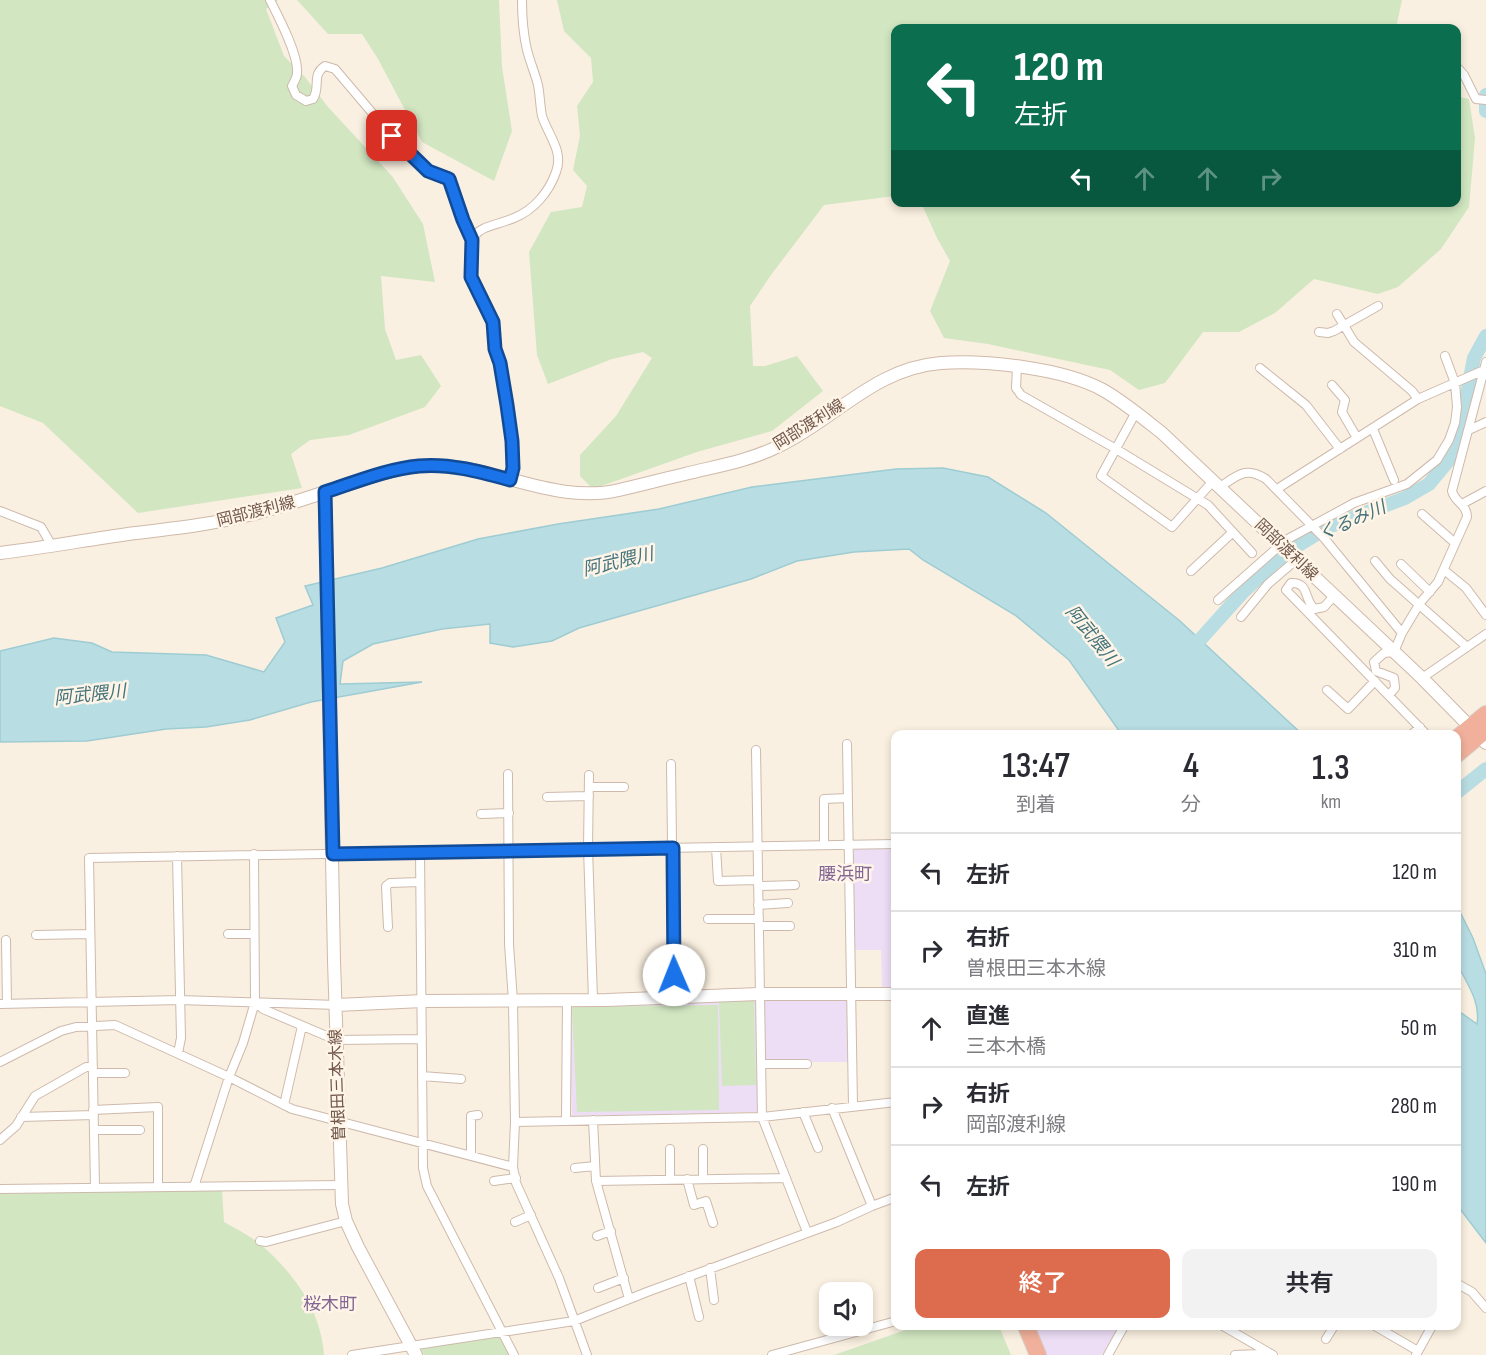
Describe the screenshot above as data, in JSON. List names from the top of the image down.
{
  "streets": {
    "main road": ["岡部渡利線", "曽根田三本木線"]
  },
  "crossings": [
    ["岡部渡利線", "曽根田三本木線"]
  ],
  "districts": ["腰浜町", "桜木町"],
  "water": ["くるみ川", "阿武隈川"],
  "page": {
    "turn": ["120 m", "左折"],
    "eta": [
      "13:47",
      "到着",
      "4",
      "分",
      "1.3",
      "km"
    ],
    "list": [
      {
        "name": "左折",
        "value": "120 m"
      },
      {
        "name": "右折",
        "note": "曽根田三本木線",
        "value": "310 m"
      },
      {
        "name": "直進",
        "note": "三本木橋",
        "value": "50 m"
      },
      {
        "name": "右折",
        "note": "岡部渡利線",
        "value": "280 m"
      },
      {
        "name": "左折",
        "value": "190 m"
      }
    ],
    "buttons": ["終了", "共有"]
  }
}
